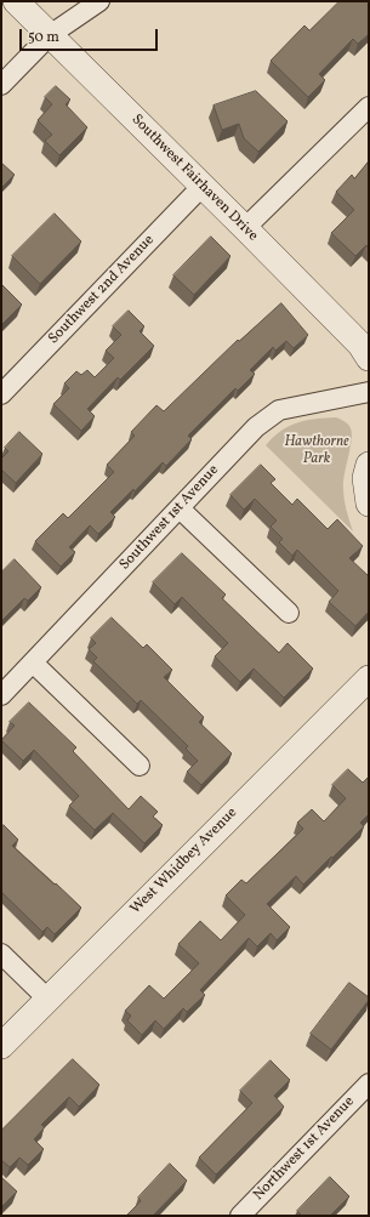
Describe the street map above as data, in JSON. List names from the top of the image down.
{
  "streets": {
    "street": [
      "Southwest Fairhaven Drive",
      "Southwest 2nd Avenue",
      "Southwest 1st Avenue",
      "West Whidbey Avenue",
      "Northwest 1st Avenue"
    ]
  },
  "crossings": [
    ["Southwest Fairhaven Drive", "Southwest 2nd Avenue"]
  ],
  "parks": ["Hawthorne Park"],
  "scale_bar": "50 m"
}
